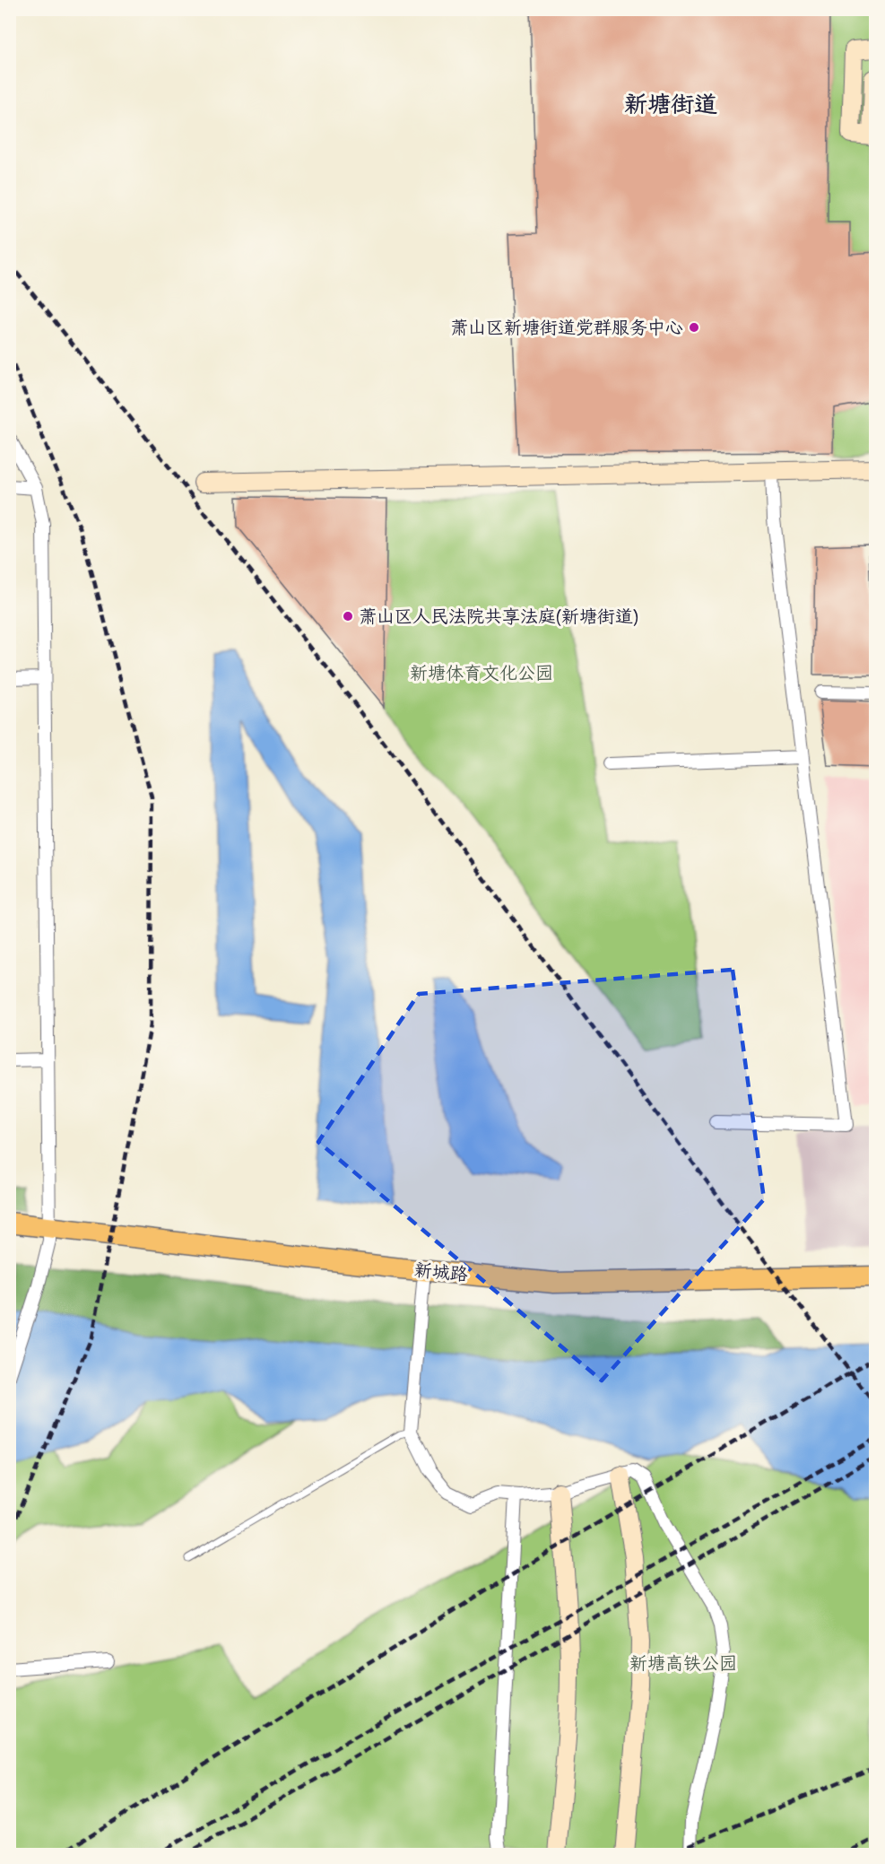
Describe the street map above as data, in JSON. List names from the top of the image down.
{
  "streets": {
    "main road": ["新城路"]
  },
  "districts": ["新塘街道"],
  "parks": ["新塘体育文化公园", "新塘高铁公园"],
  "places": ["萧山区新塘街道党群服务中心", "萧山区人民法院共享法庭(新塘街道)"]
}
